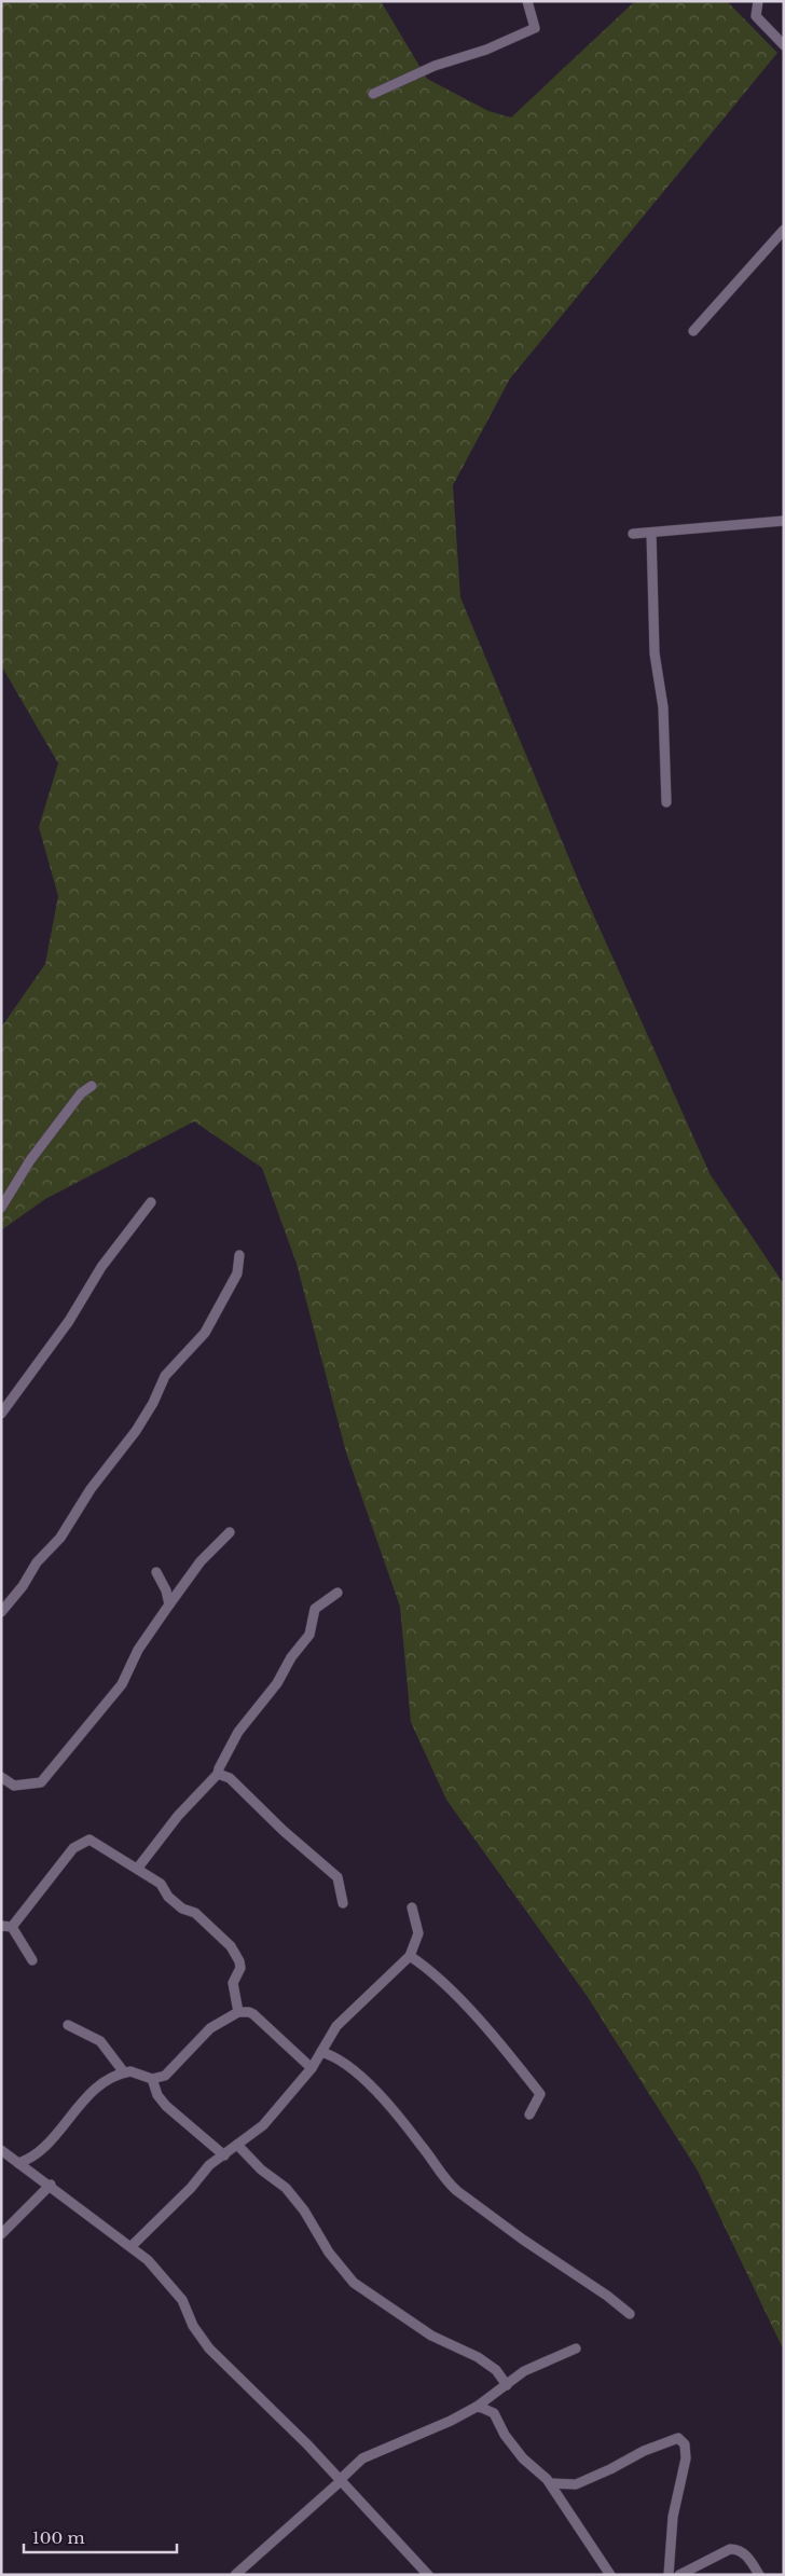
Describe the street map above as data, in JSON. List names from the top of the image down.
{
  "scale_bar": "100 m"
}
